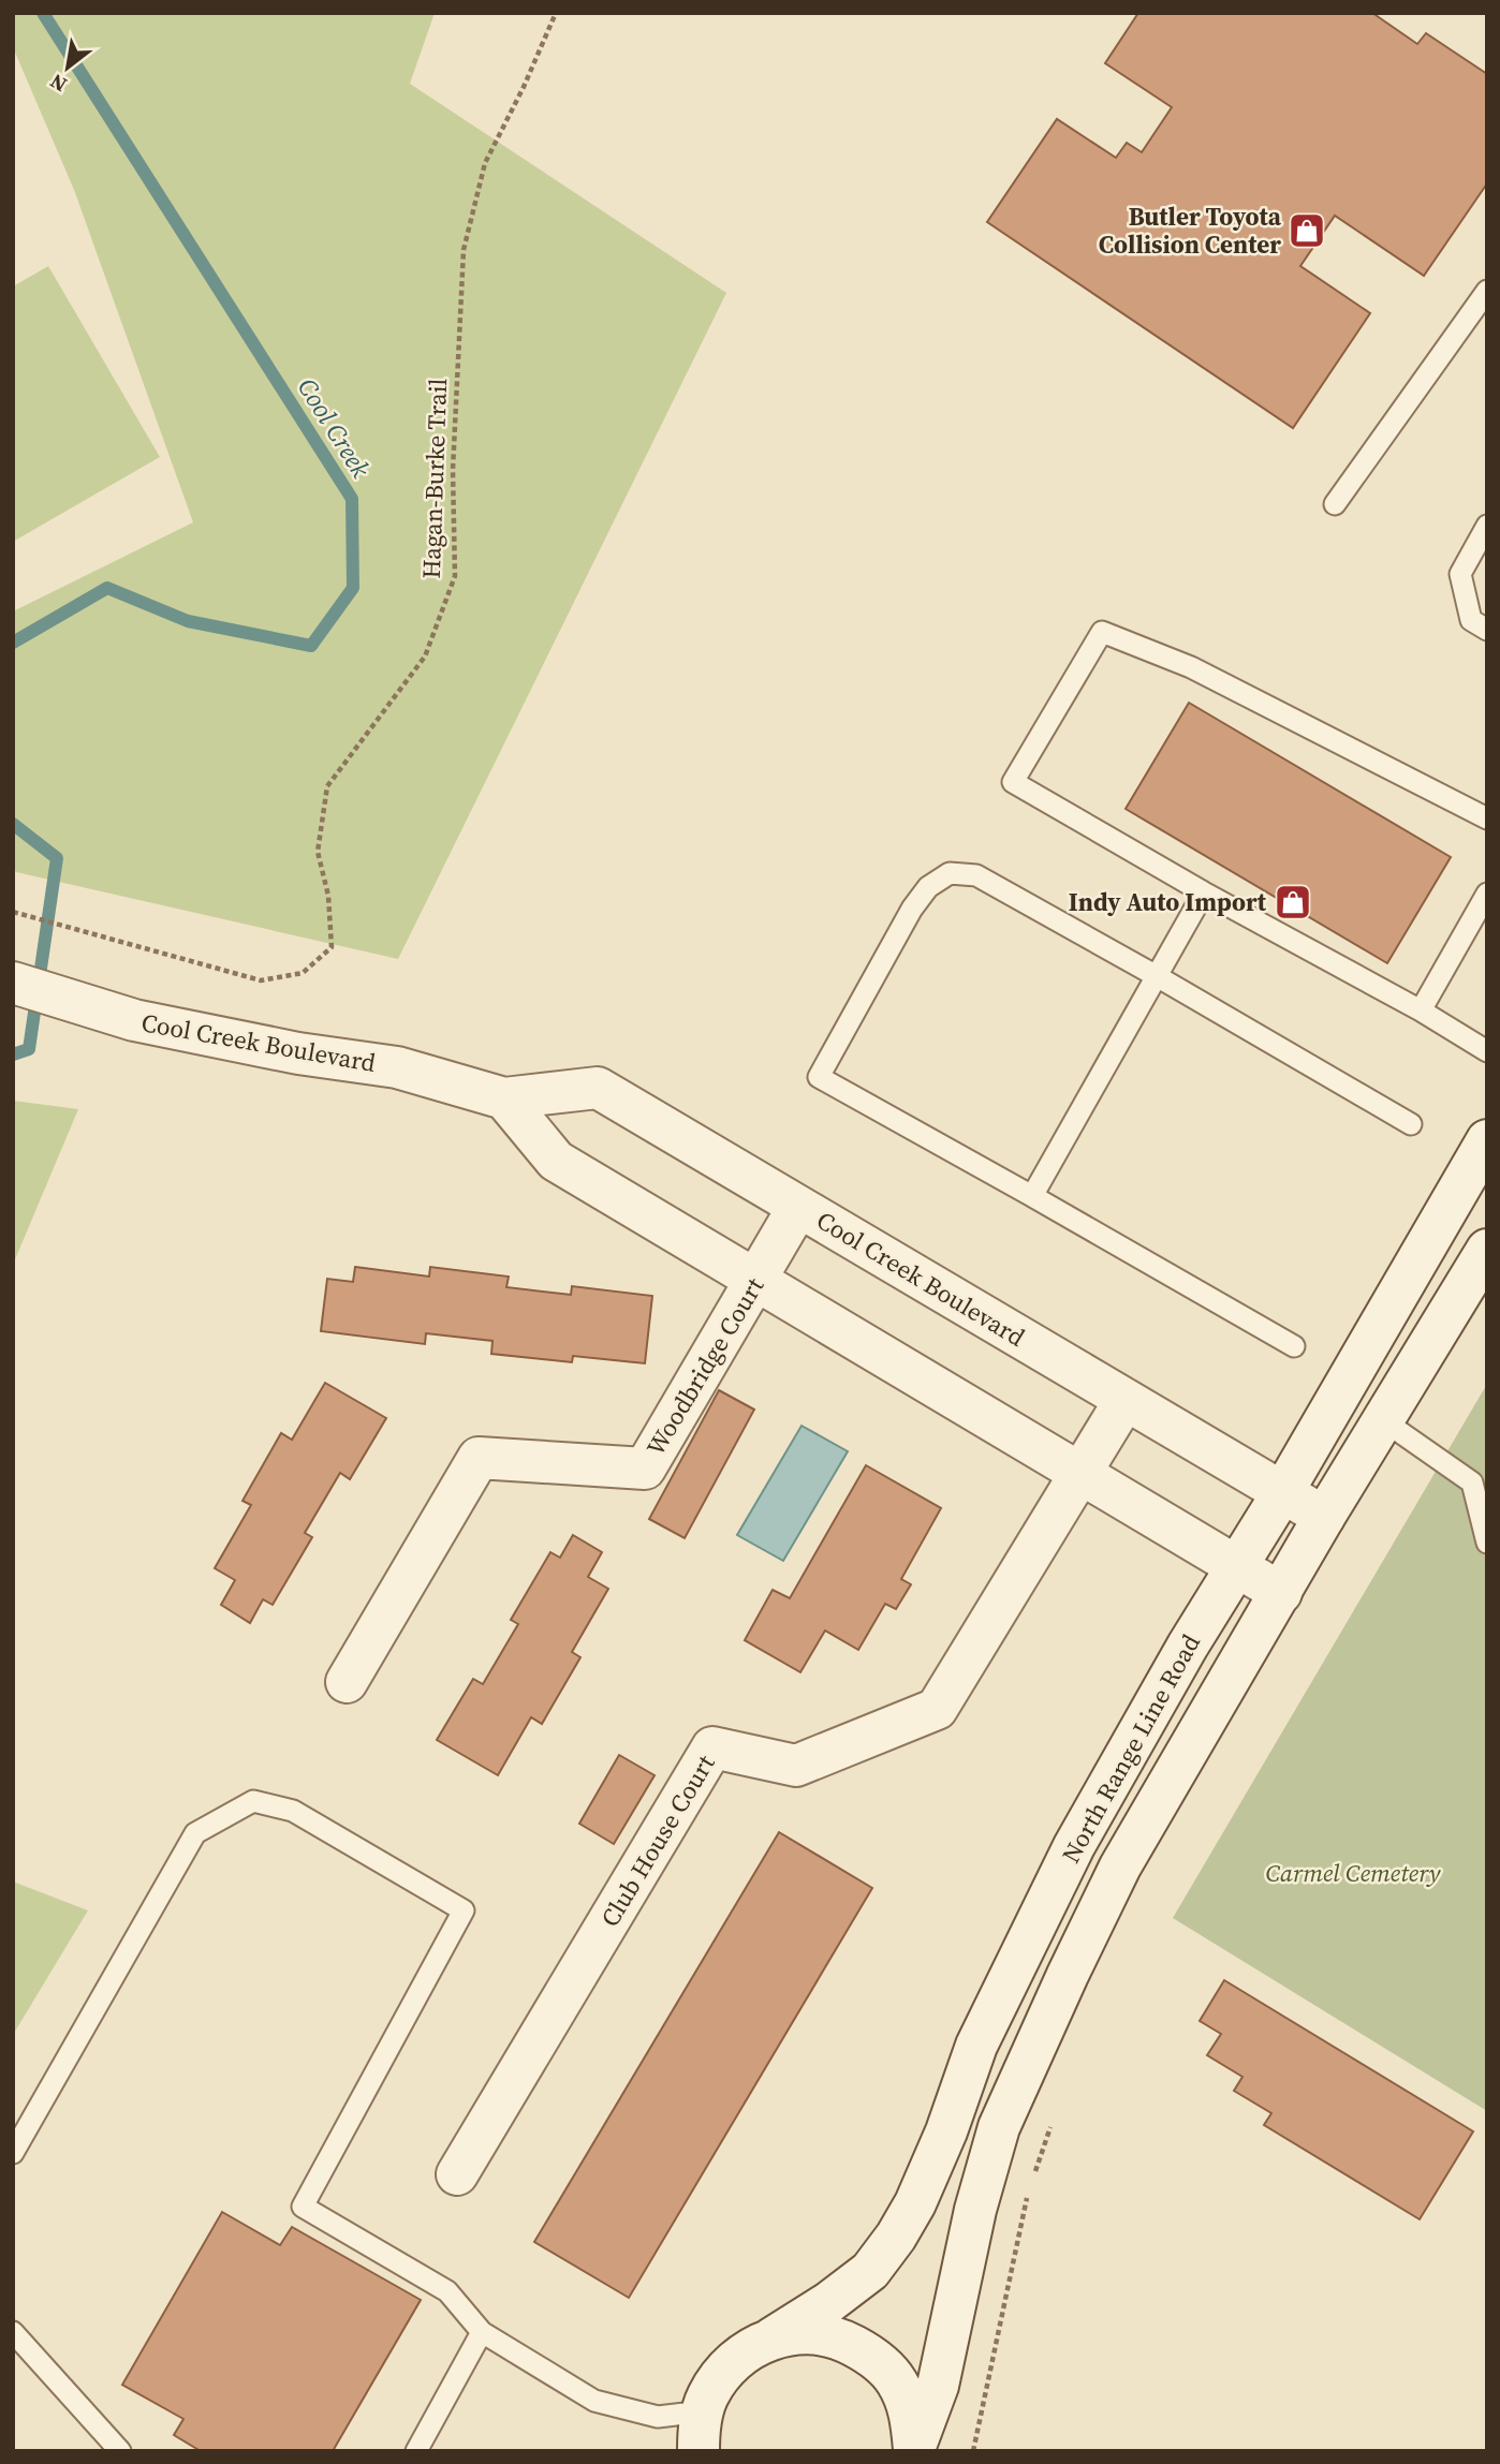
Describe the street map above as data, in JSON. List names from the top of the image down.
{
  "streets": {
    "street": [
      "Cool Creek Boulevard",
      "Woodbridge Court",
      "North Range Line Road",
      "Club House Court"
    ],
    "path": ["Hagan-Burke Trail"]
  },
  "crossings": [
    ["Cool Creek Boulevard", "Woodbridge Court"],
    ["Cool Creek Boulevard", "North Range Line Road"],
    ["Cool Creek Boulevard", "Club House Court"]
  ],
  "water": ["Cool Creek"],
  "parks": ["Carmel Cemetery"],
  "places": {
    "shop": ["Butler Toyota Collision Center", "Indy Auto Import"]
  },
  "north": "bottom left"
}
